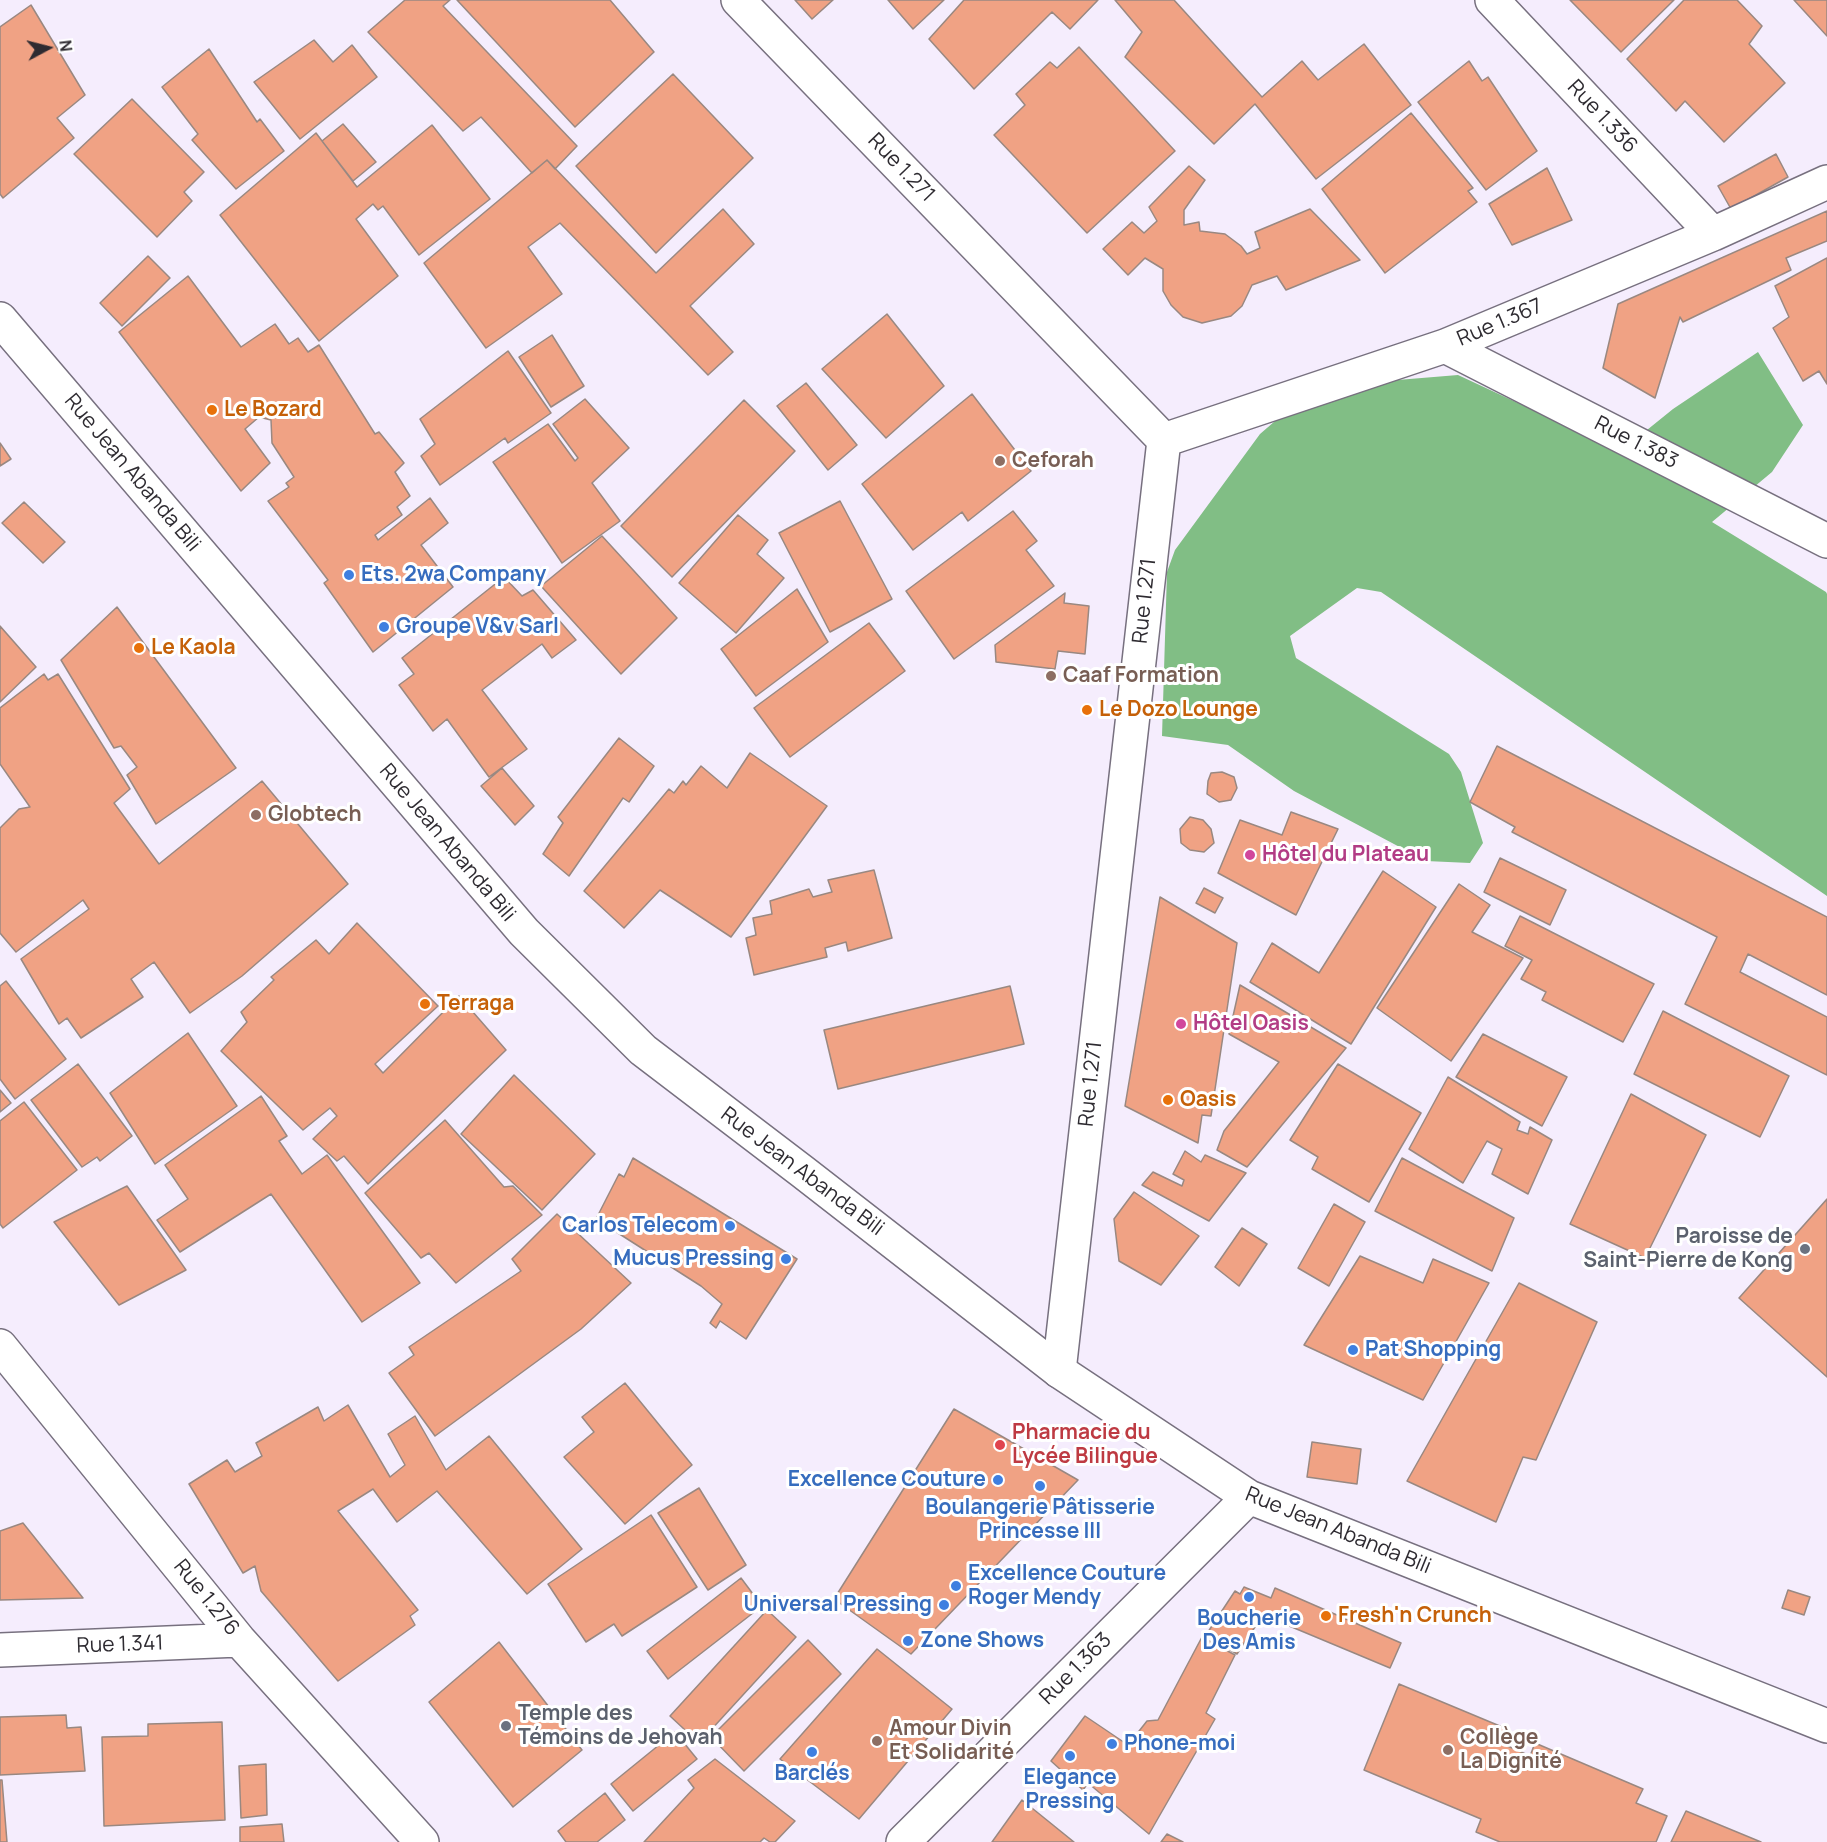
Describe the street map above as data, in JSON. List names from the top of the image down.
{
  "streets": {
    "street": [
      "Rue 1.336",
      "Rue 1.271",
      "Rue 1.367",
      "Rue 1.383",
      "Rue Jean Abanda Bili",
      "Rue 1.276",
      "Rue 1.341",
      "Rue 1.363"
    ]
  },
  "crossings": [
    ["Rue 1.336", "Rue 1.367"],
    ["Rue 1.271", "Rue 1.367"],
    ["Rue 1.271", "Rue Jean Abanda Bili"],
    ["Rue 1.367", "Rue 1.383"],
    ["Rue Jean Abanda Bili", "Rue 1.363"],
    ["Rue 1.276", "Rue 1.341"]
  ],
  "places": [
    "Le Bozard",
    "Ceforah",
    "Ets. 2wa Company",
    "Groupe V&v Sarl",
    "Le Kaola",
    "Caaf Formation",
    "Le Dozo Lounge",
    "Globtech",
    "Hôtel du Plateau",
    "Terraga",
    "Hôtel Oasis",
    "Oasis",
    "Carlos Telecom",
    "Paroisse de Saint-Pierre de Kong",
    "Mucus Pressing",
    "Pat Shopping",
    "Pharmacie du Lycée Bilingue",
    "Excellence Couture",
    "Boulangerie Pâtisserie Princesse III",
    "Excellence Couture Roger Mendy",
    "Boucherie Des Amis",
    "Universal Pressing",
    "Fresh'n Crunch",
    "Zone Shows",
    "Temple des Témoins de Jehovah",
    "Amour Divin Et Solidarité",
    "Phone-moi",
    "Collège La Dignité",
    "Barclés",
    "Elegance Pressing"
  ],
  "north": "right"
}
